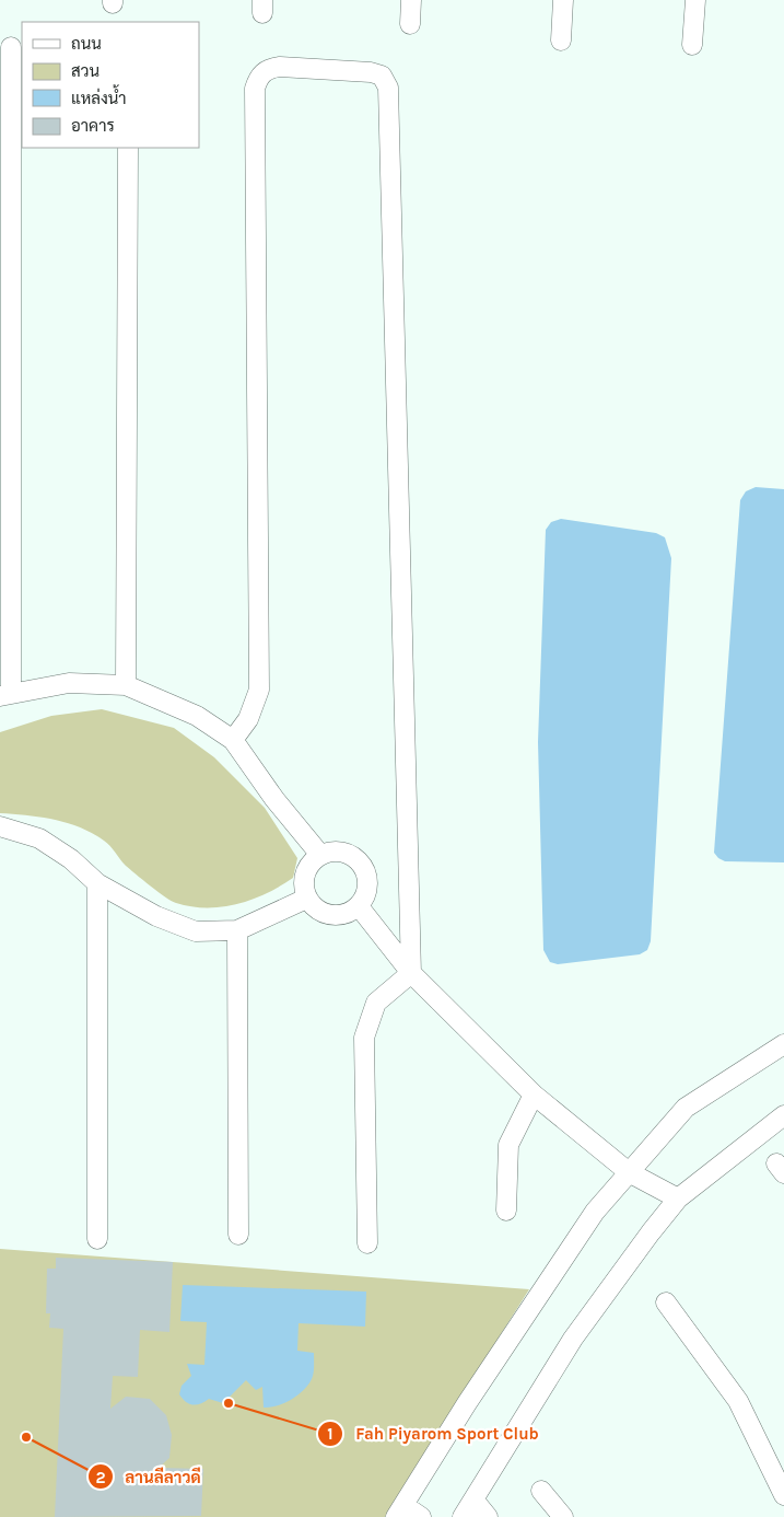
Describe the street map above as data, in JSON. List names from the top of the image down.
{
  "places": ["Fah Piyarom Sport Club", "ลานลีลาวดี"],
  "legend": [
    "ถนน",
    "สวน",
    "แหล่งน้ำ",
    "อาคาร"
  ]
}
